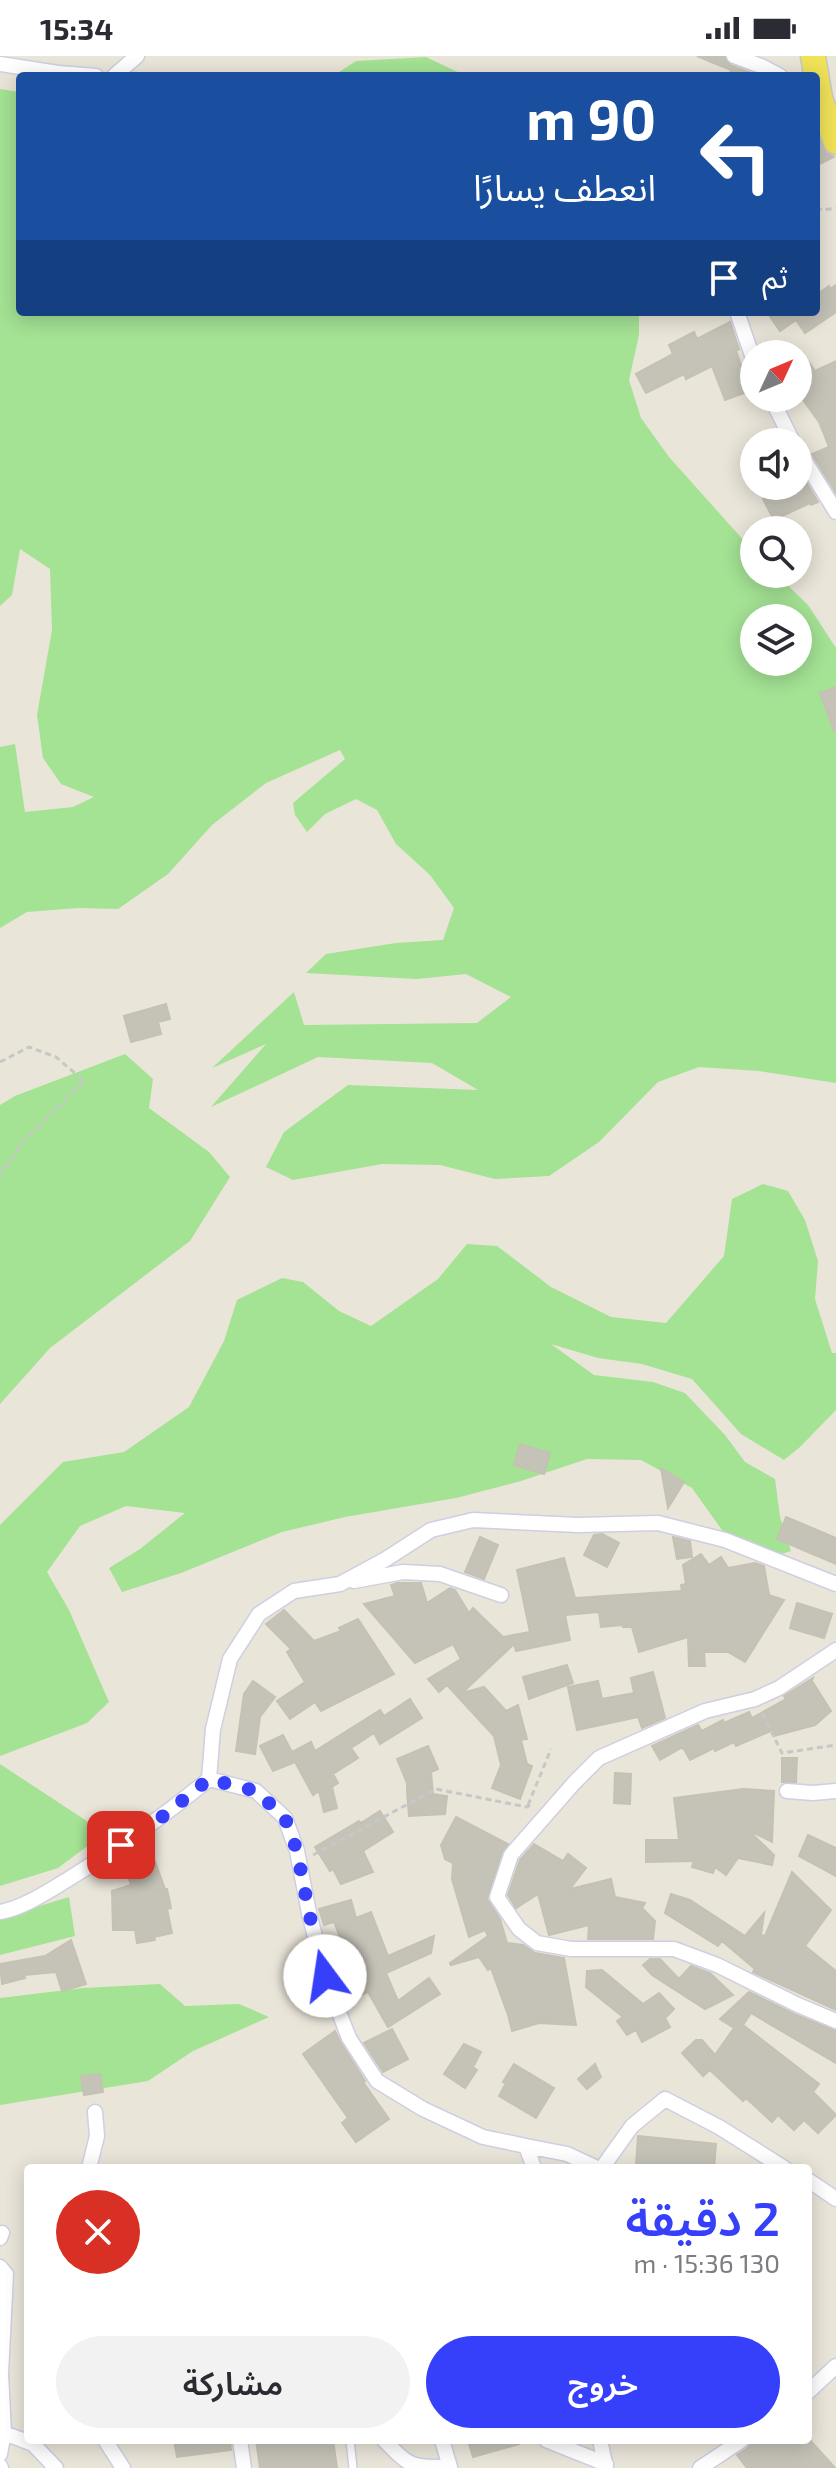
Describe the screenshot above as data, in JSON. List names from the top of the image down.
{
  "north": "top right",
  "page": {
    "status": "15:34",
    "turn": ["90 m", "انعطف يسارًا"],
    "then": "ثم",
    "heading": ["2 دقيقة", "130 m · 15:36"],
    "buttons": ["خروج", "مشاركة"]
  }
}
